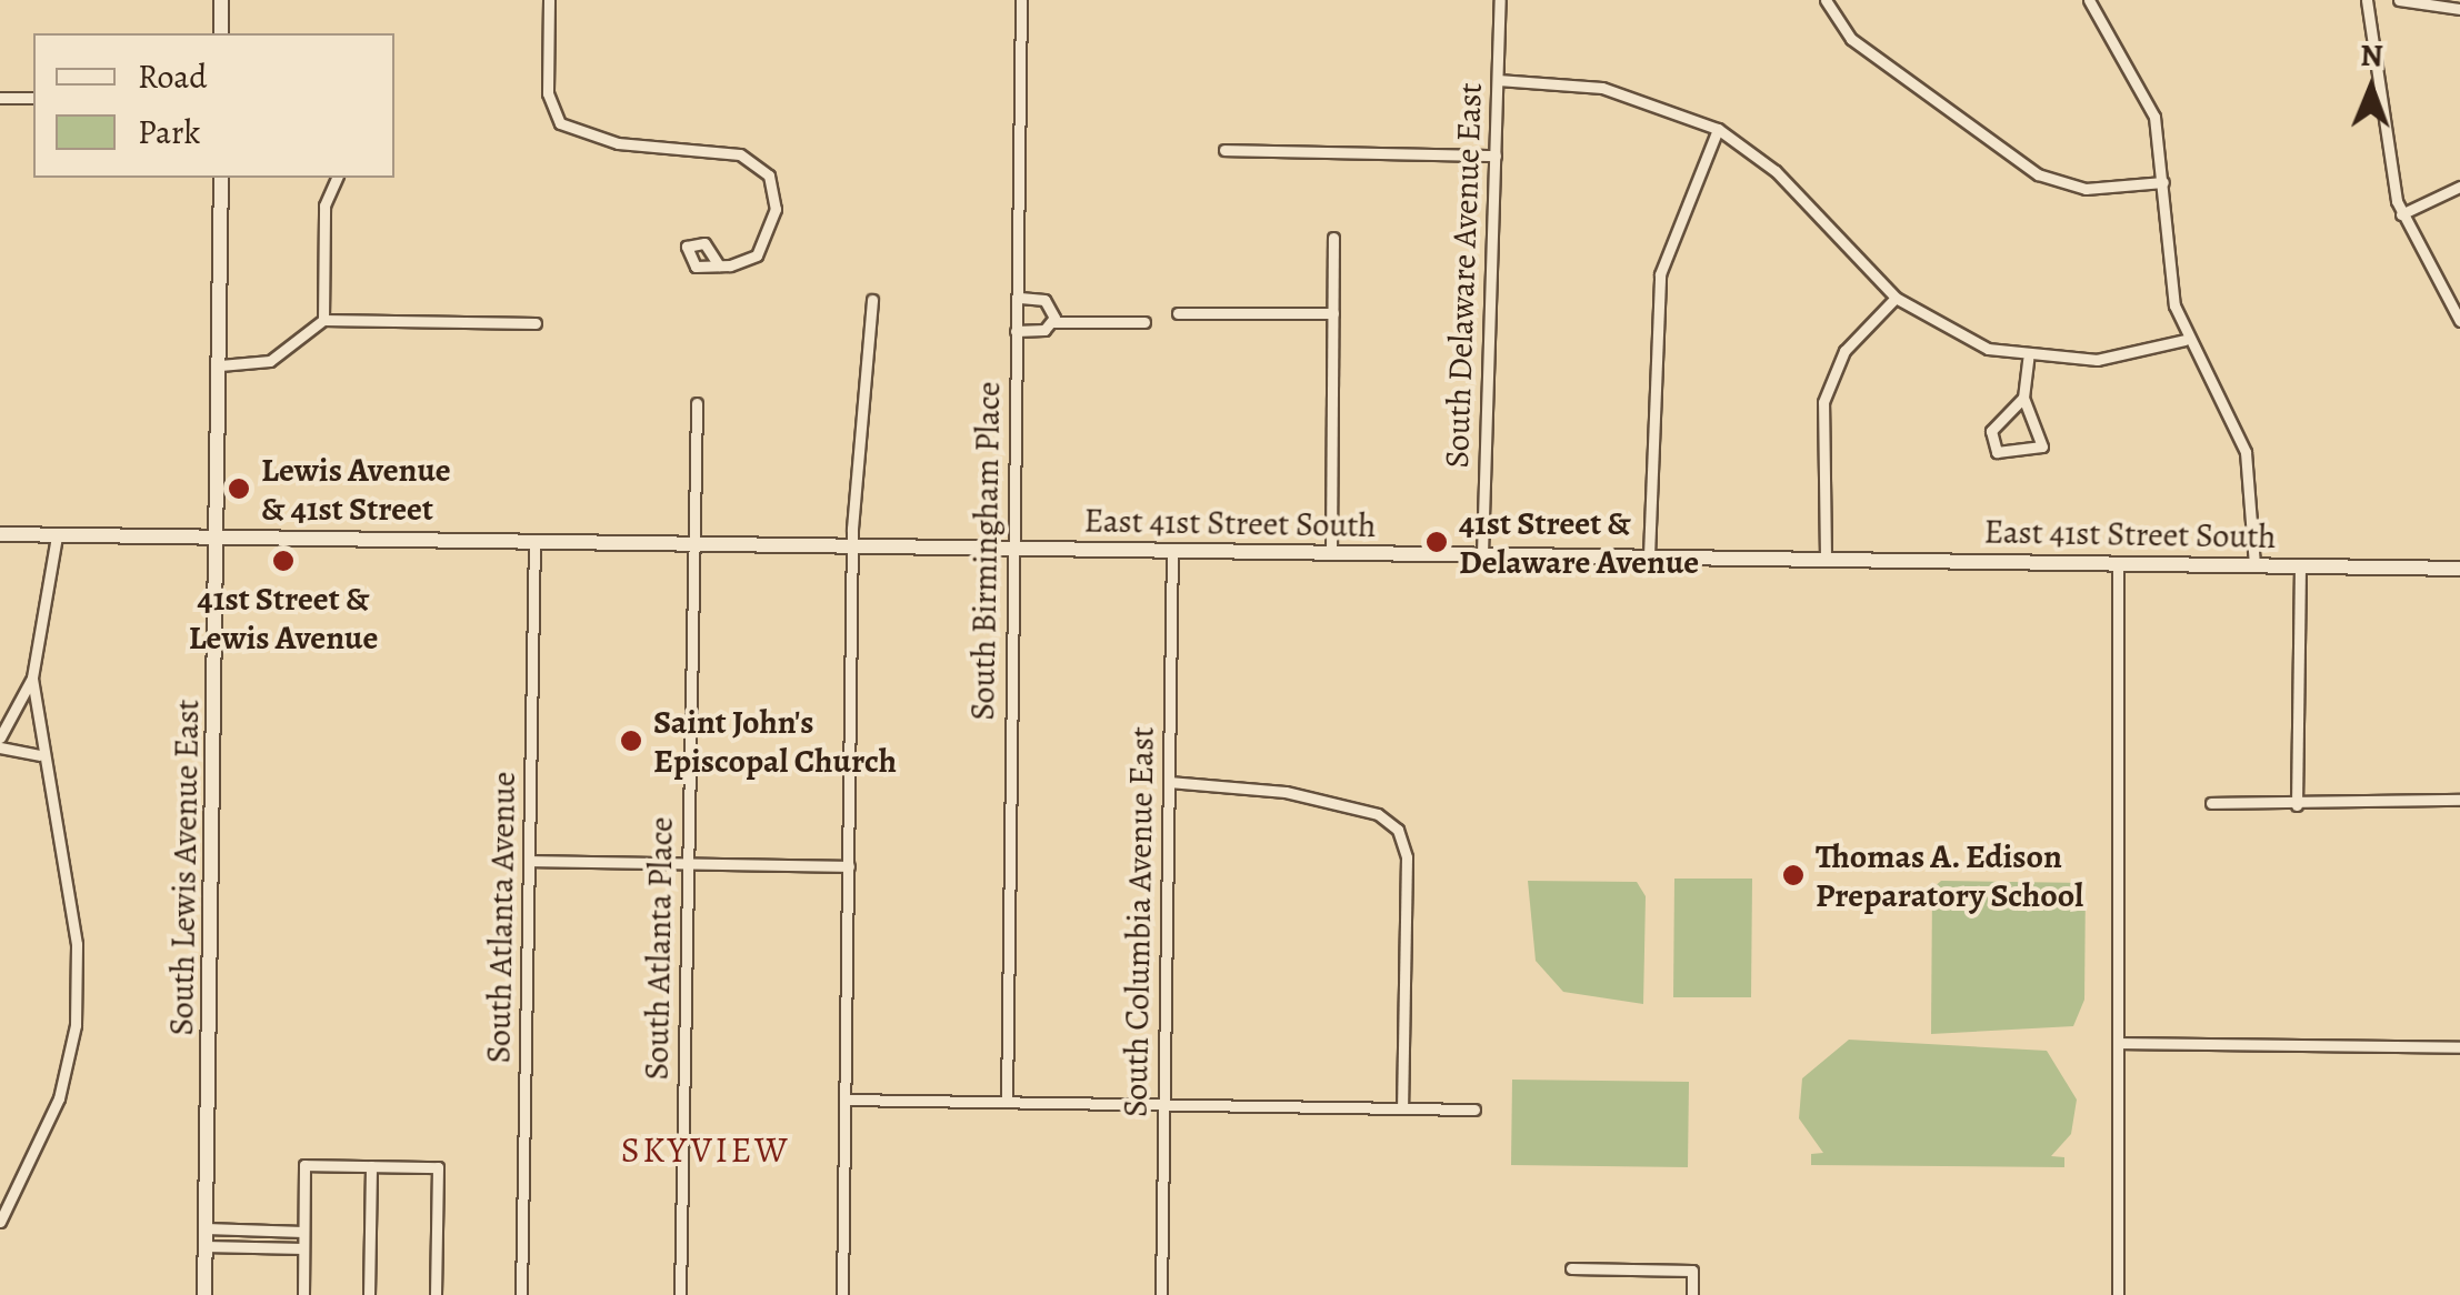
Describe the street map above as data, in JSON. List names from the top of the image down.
{
  "streets": {
    "main road": ["East 41st Street South", "South Lewis Avenue East"],
    "street": [
      "South Delaware Avenue East",
      "South Birmingham Place",
      "South Atlanta Avenue",
      "South Columbia Avenue East",
      "South Atlanta Place"
    ]
  },
  "crossings": [
    ["South Delaware Avenue East", "East 41st Street South"],
    ["East 41st Street South", "South Birmingham Place"],
    ["East 41st Street South", "South Lewis Avenue East"],
    ["East 41st Street South", "South Atlanta Avenue"],
    ["East 41st Street South", "South Columbia Avenue East"],
    ["East 41st Street South", "South Atlanta Place"]
  ],
  "districts": ["SKYVIEW"],
  "places": [
    "Lewis Avenue & 41st Street",
    "41st Street & Delaware Avenue",
    "41st Street & Lewis Avenue",
    "Saint John's Episcopal Church",
    "Thomas A. Edison Preparatory School"
  ],
  "legend": ["Road", "Park"],
  "north": "top"
}
